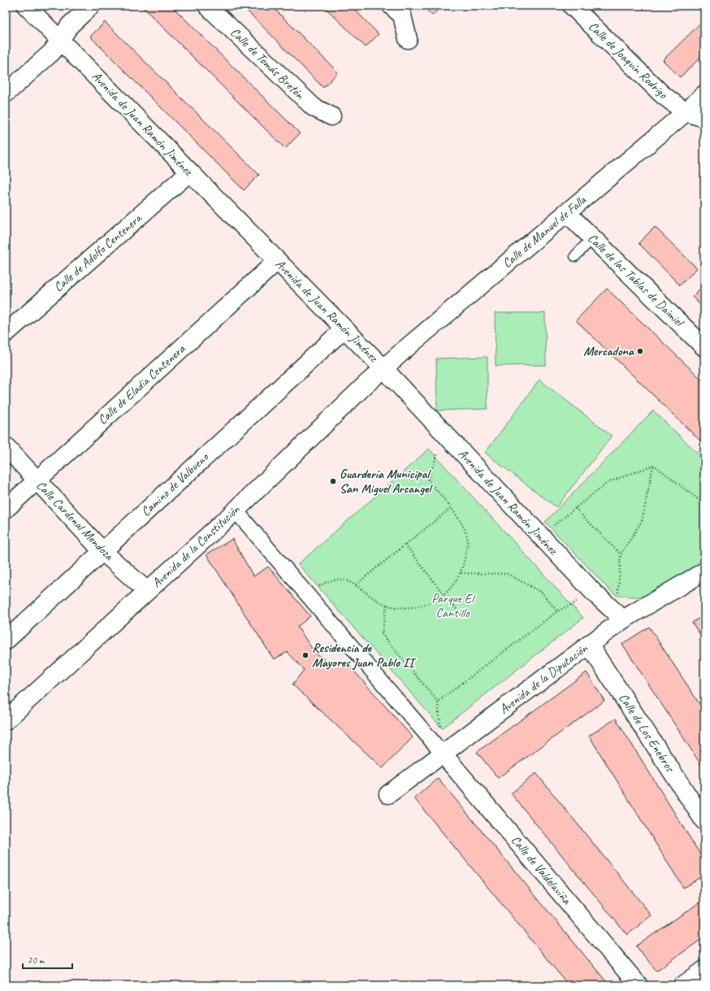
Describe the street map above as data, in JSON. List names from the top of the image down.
{
  "streets": {
    "street": [
      "Calle de Joaquín Rodrigo",
      "Calle de Tomás Bretón",
      "Avenida de Juan Ramón Jiménez",
      "Calle de Manuel de Falla",
      "Calle de Adolfo Centenera",
      "Calle de las Tablas de Daimiel",
      "Calle de Eladia Centenera",
      "Camino de Valbueno",
      "Calle Cardenal Mendoza",
      "Avenida de la Constitución",
      "Avenida de la Diputación",
      "Calle de Los Enebros",
      "Calle de Valdelaviña"
    ]
  },
  "crossings": [
    ["Calle de Joaquín Rodrigo", "Calle de Manuel de Falla"],
    ["Avenida de Juan Ramón Jiménez", "Calle de Manuel de Falla"],
    ["Avenida de Juan Ramón Jiménez", "Calle de Adolfo Centenera"],
    ["Avenida de Juan Ramón Jiménez", "Calle de Eladia Centenera"],
    ["Avenida de Juan Ramón Jiménez", "Camino de Valbueno"],
    ["Avenida de Juan Ramón Jiménez", "Avenida de la Constitución"],
    ["Avenida de Juan Ramón Jiménez", "Avenida de la Diputación"],
    ["Calle de Manuel de Falla", "Calle de las Tablas de Daimiel"],
    ["Calle de Manuel de Falla", "Avenida de la Constitución"],
    ["Calle de Eladia Centenera", "Calle Cardenal Mendoza"],
    ["Camino de Valbueno", "Calle Cardenal Mendoza"],
    ["Calle Cardenal Mendoza", "Avenida de la Constitución"],
    ["Avenida de la Diputación", "Calle de Los Enebros"],
    ["Avenida de la Diputación", "Calle de Valdelaviña"]
  ],
  "parks": ["Parque El Cantillo"],
  "places": ["Mercadona", "Guardería Municipal San Miguel Arcangel", "Residencia de Mayores Juan Pablo II"],
  "scale_bar": "20 m"
}
